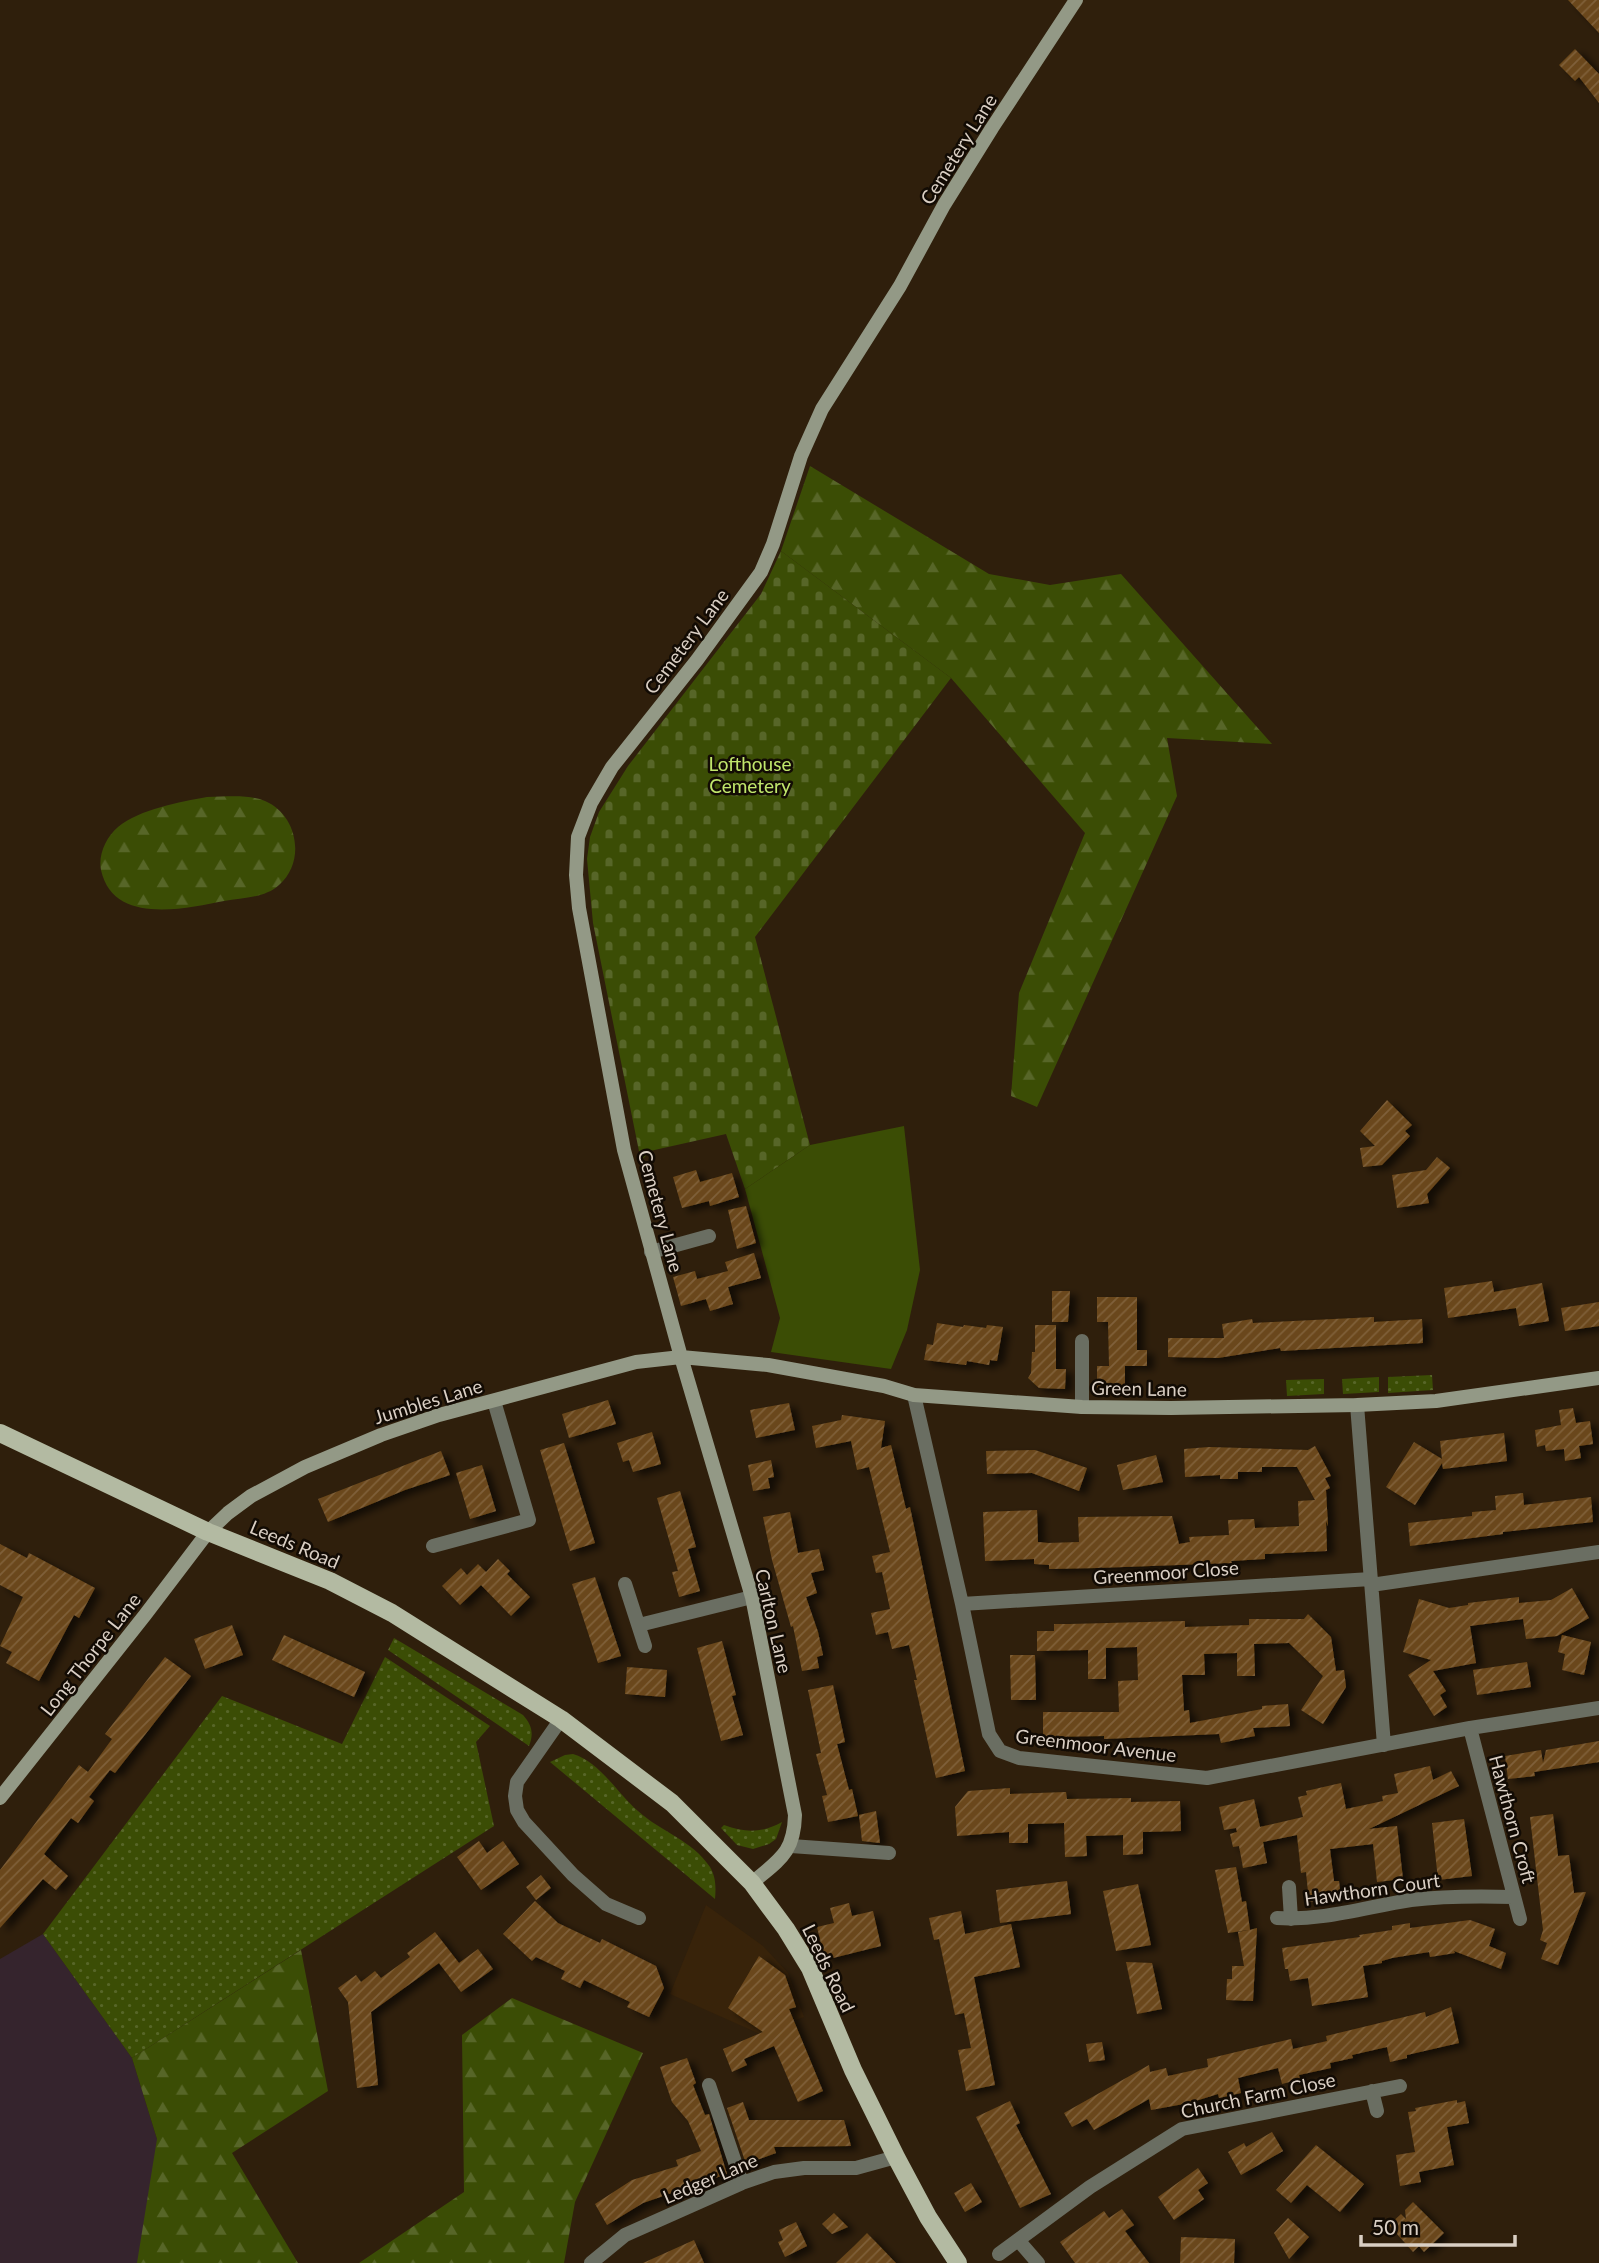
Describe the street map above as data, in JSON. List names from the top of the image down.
{
  "streets": {
    "main road": ["Leeds Road"],
    "street": [
      "Cemetery Lane",
      "Green Lane",
      "Jumbles Lane",
      "Greenmoor Close",
      "Carlton Lane",
      "Long Thorpe Lane",
      "Greenmoor Avenue",
      "Hawthorn Croft",
      "Hawthorn Court",
      "Church Farm Close",
      "Ledger Lane"
    ]
  },
  "crossings": [
    ["Cemetery Lane", "Green Lane"],
    ["Cemetery Lane", "Jumbles Lane"],
    ["Cemetery Lane", "Carlton Lane"],
    ["Green Lane", "Jumbles Lane"],
    ["Green Lane", "Carlton Lane"],
    ["Green Lane", "Greenmoor Avenue"],
    ["Jumbles Lane", "Leeds Road"],
    ["Jumbles Lane", "Carlton Lane"],
    ["Jumbles Lane", "Long Thorpe Lane"],
    ["Leeds Road", "Long Thorpe Lane"],
    ["Leeds Road", "Ledger Lane"],
    ["Greenmoor Close", "Greenmoor Avenue"],
    ["Greenmoor Avenue", "Hawthorn Croft"],
    ["Hawthorn Croft", "Hawthorn Court"]
  ],
  "parks": ["Lofthouse Cemetery"],
  "scale_bar": "50 m"
}
